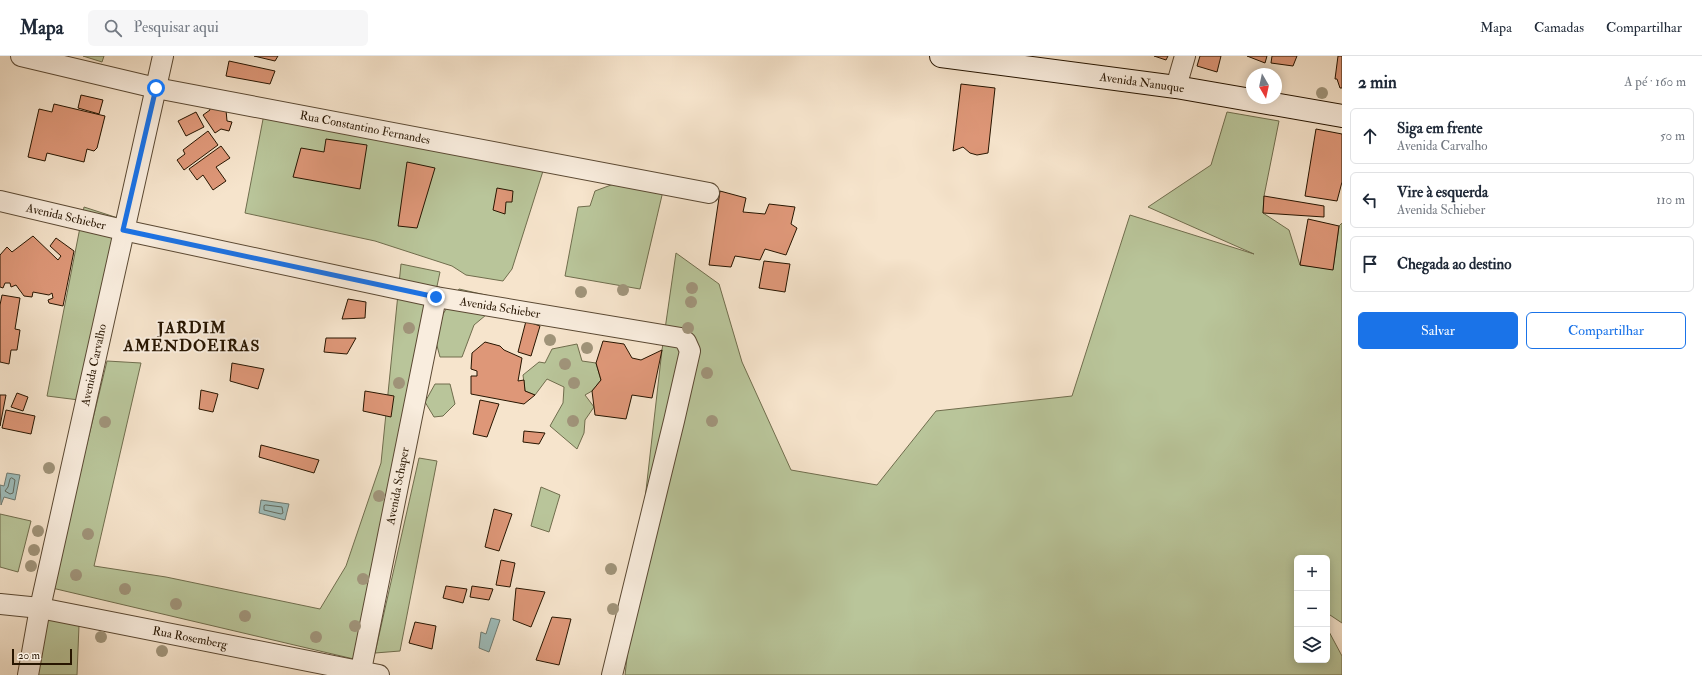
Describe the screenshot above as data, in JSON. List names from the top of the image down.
{
  "streets": {
    "main road": ["Avenida Nanuque"],
    "street": [
      "Rua Constantino Fernandes",
      "Avenida Schieber",
      "Avenida Carvalho",
      "Avenida Schaper",
      "Rua Rosemberg"
    ]
  },
  "crossings": [
    ["Rua Constantino Fernandes", "Avenida Carvalho"],
    ["Avenida Schieber", "Avenida Carvalho"],
    ["Avenida Schieber", "Avenida Schaper"],
    ["Avenida Carvalho", "Rua Rosemberg"],
    ["Avenida Schaper", "Rua Rosemberg"]
  ],
  "districts": ["JARDIM AMENDOEIRAS"],
  "scale_bar": "20 m",
  "north": "bottom",
  "page": {
    "header": "Mapa",
    "search": "Pesquisar aqui",
    "nav": ["Mapa", "Camadas", "Compartilhar"],
    "heading": ["2 min", "A pé · 160 m"],
    "list": [
      ["Siga em frente", "Avenida Carvalho", "50 m"],
      ["Vire à esquerda", "Avenida Schieber", "110 m"],
      "Chegada ao destino"
    ],
    "buttons": ["Salvar", "Compartilhar"],
    "map_buttons": ["+", "−"],
    "scale": "20 m"
  }
}
